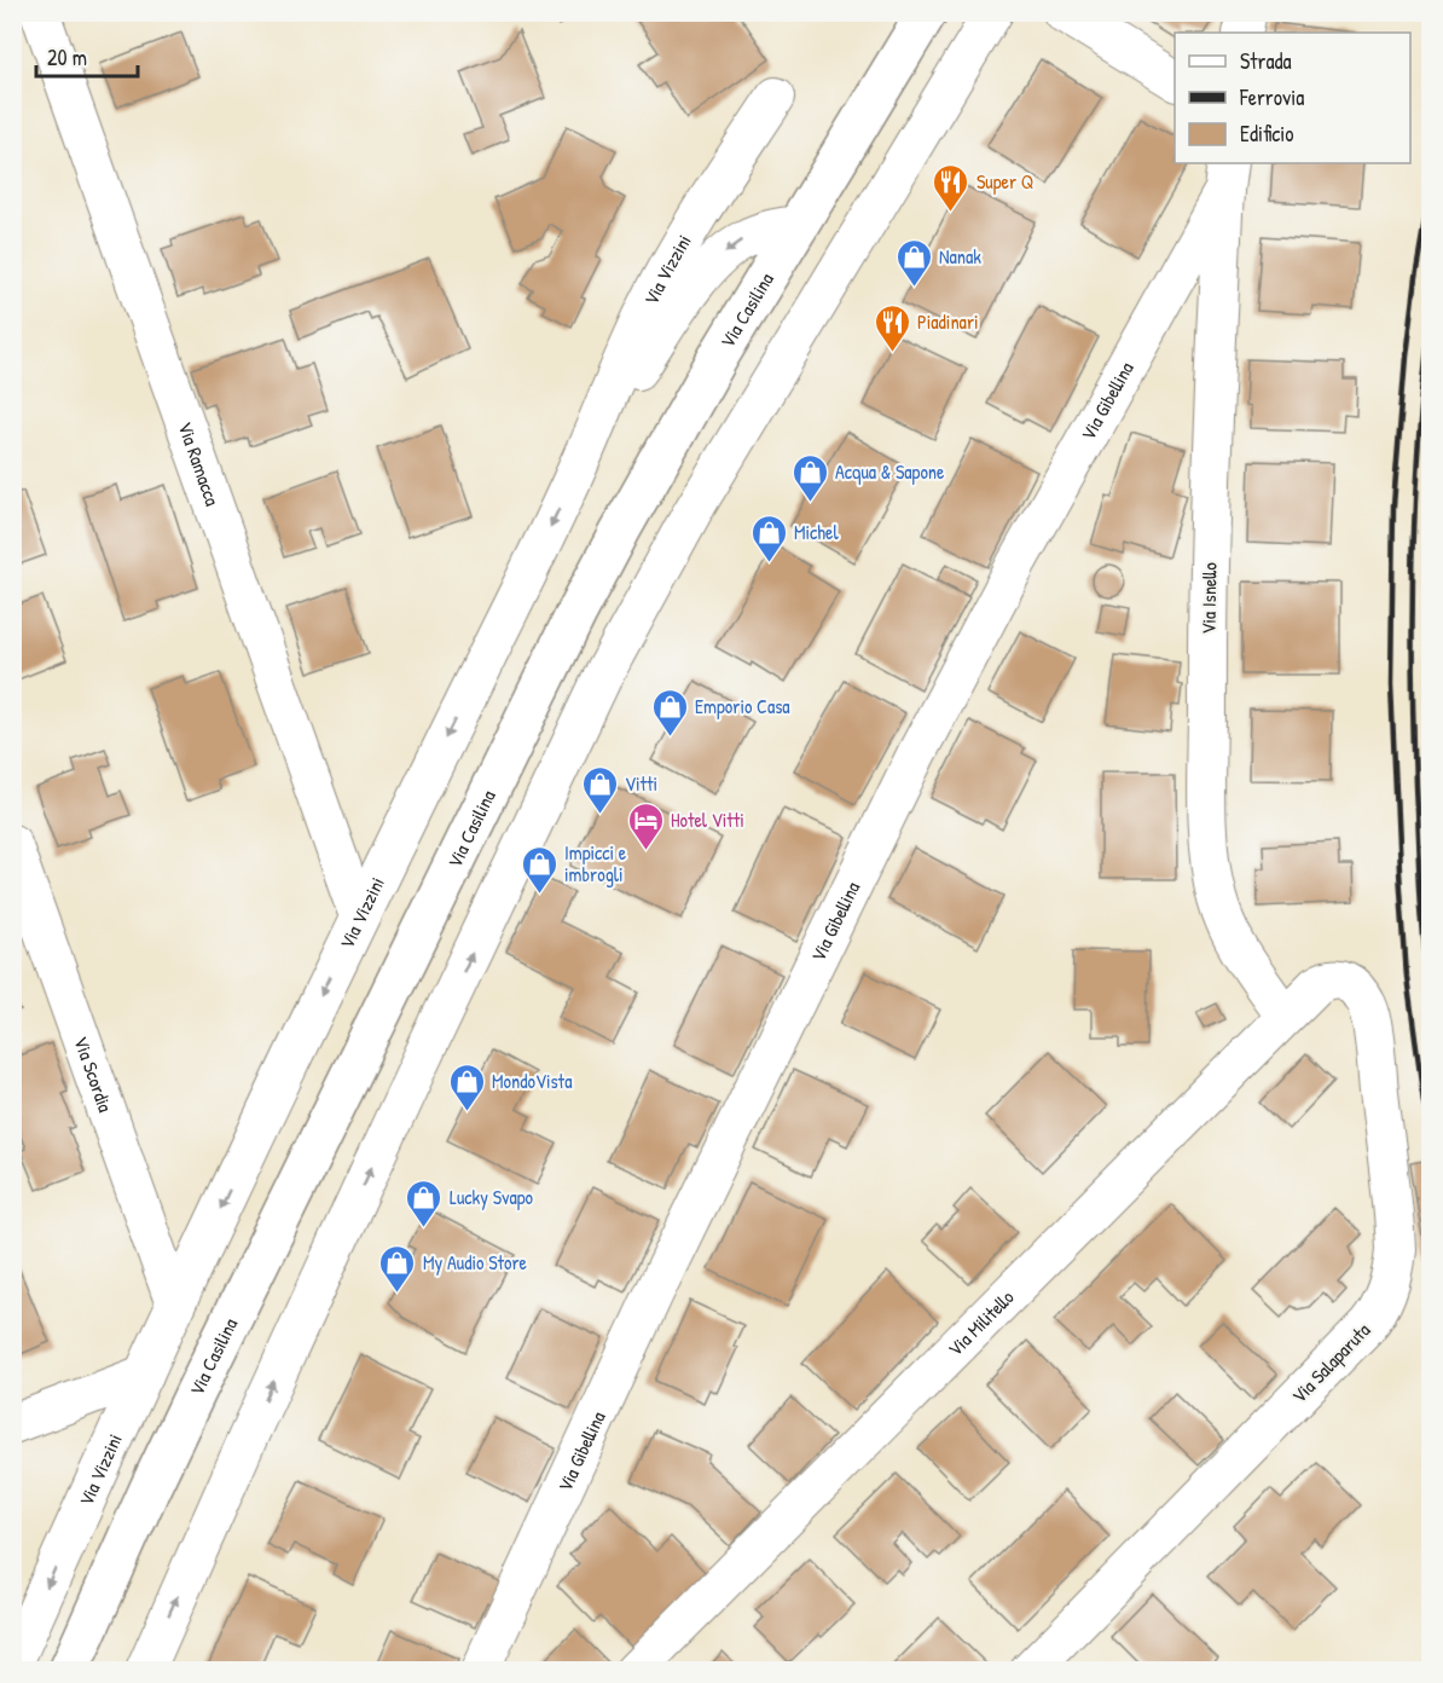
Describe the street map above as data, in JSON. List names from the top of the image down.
{
  "streets": {
    "main road": ["Via Casilina"],
    "street": [
      "Via Vizzini",
      "Via Gibellina",
      "Via Ramacca",
      "Via Isnello",
      "Via Scordia",
      "Via Militello",
      "Via Salaparuta"
    ]
  },
  "crossings": [
    ["Via Vizzini", "Via Casilina"],
    ["Via Vizzini", "Via Ramacca"],
    ["Via Vizzini", "Via Scordia"],
    ["Via Gibellina", "Via Isnello"],
    ["Via Isnello", "Via Militello"],
    ["Via Militello", "Via Salaparuta"]
  ],
  "places": {
    "restaurant": ["Super Q", "Piadinari"],
    "shop": [
      "Nanak",
      "Acqua & Sapone",
      "Michel",
      "Emporio Casa",
      "Vitti",
      "Impicci e imbrogli",
      "MondoVista",
      "Lucky Svapo",
      "My Audio Store"
    ],
    "hotel": ["Hotel Vitti"]
  },
  "legend": ["Strada", "Ferrovia", "Edificio"],
  "scale_bar": "20 m"
}
